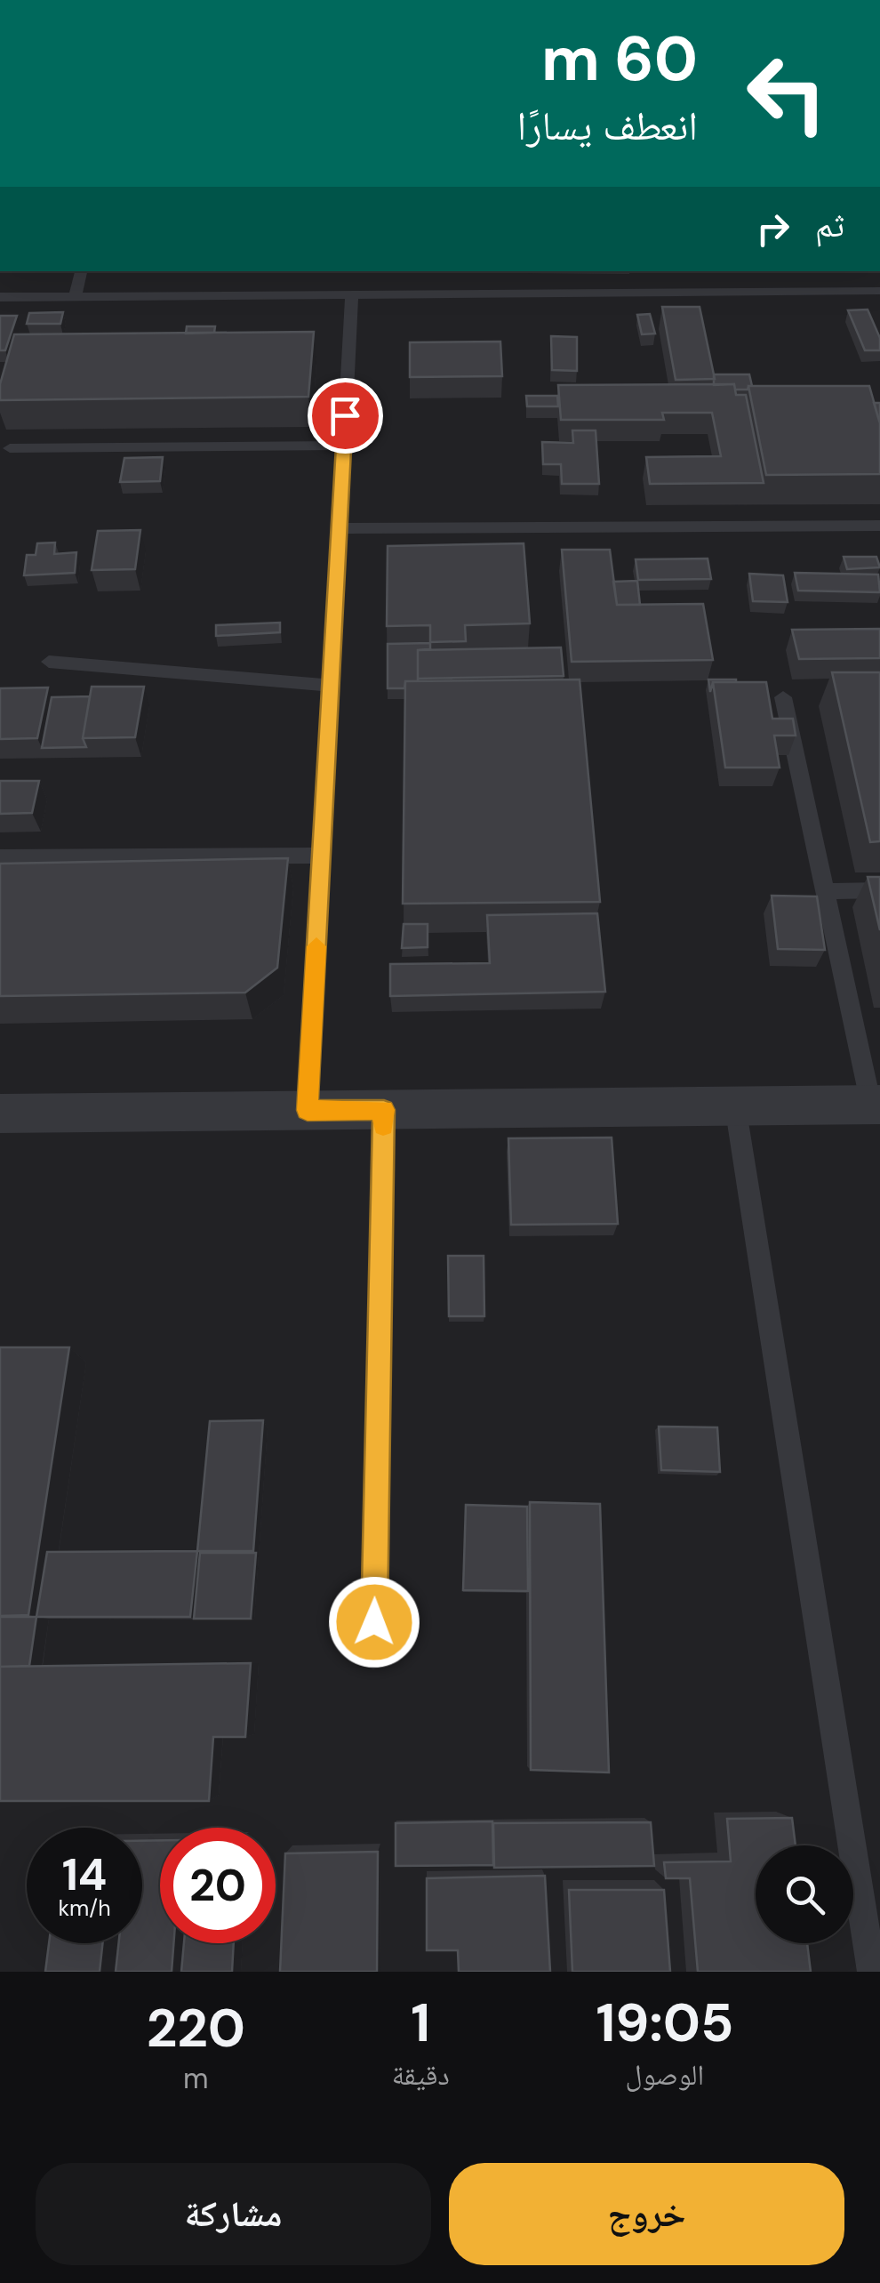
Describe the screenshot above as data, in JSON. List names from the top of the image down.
{
  "page": {
    "turn": ["60 m", "انعطف يسارًا"],
    "then": "ثم",
    "speed": "14 km/h",
    "limit": "20",
    "eta": [
      "19:05",
      "الوصول",
      "1",
      "دقيقة",
      "220",
      "m"
    ],
    "buttons": ["خروج", "مشاركة"]
  }
}
